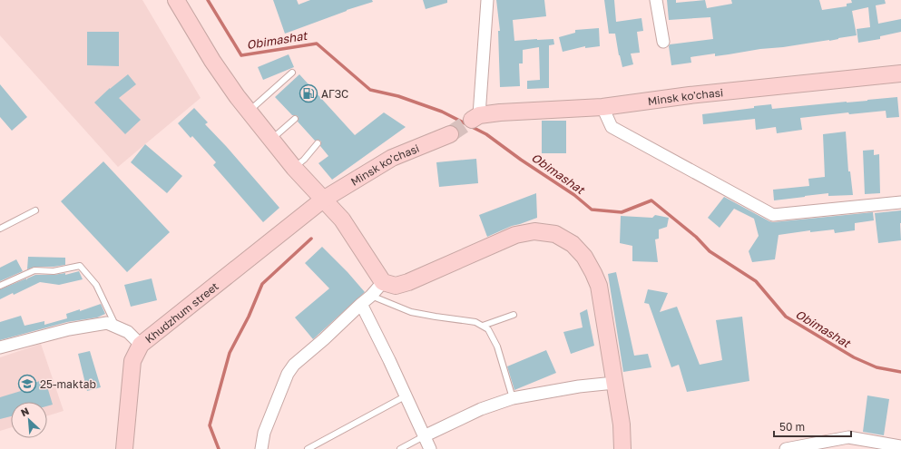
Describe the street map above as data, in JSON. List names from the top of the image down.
{
  "streets": {
    "street": ["Minsk ko'chasi", "Khudzhum street"]
  },
  "crossings": [
    ["Minsk ko'chasi", "Khudzhum street"]
  ],
  "water": ["Obimashat"],
  "places": {
    "fuel station": ["АГЗС"],
    "school or university": ["25-maktab"]
  },
  "scale_bar": "50 m",
  "north": "top left"
}
